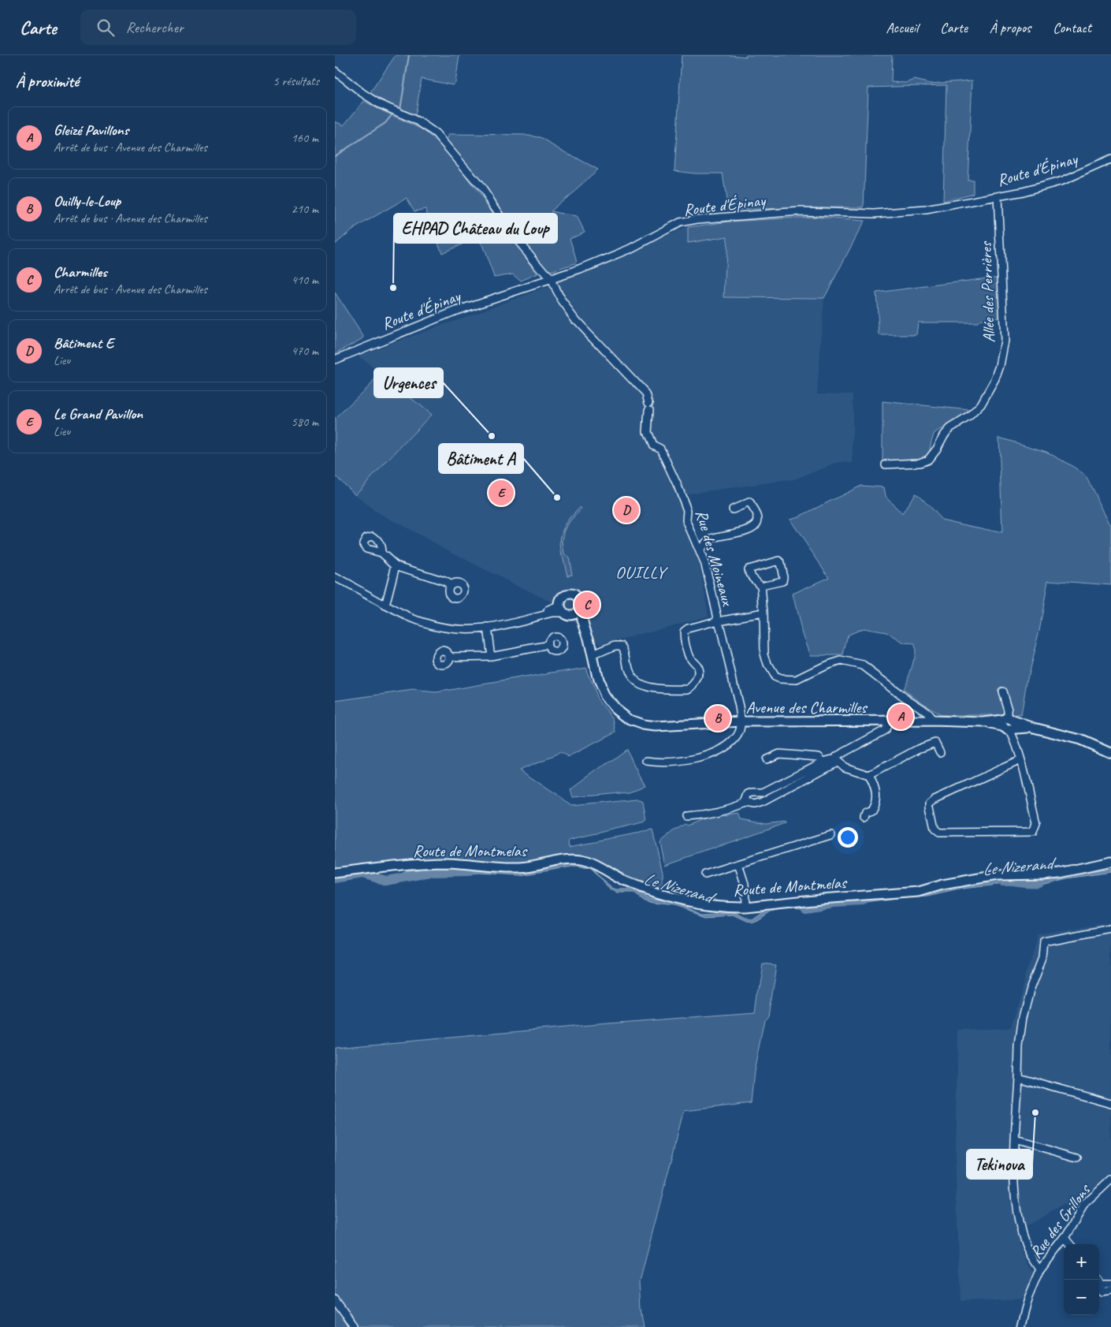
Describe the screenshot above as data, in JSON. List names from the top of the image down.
{
  "streets": {
    "street": [
      "Route d'Épinay",
      "Allée des Perrières",
      "Rue des Moineaux",
      "Avenue des Charmilles",
      "Route de Montmelas",
      "Rue des Grillons"
    ]
  },
  "crossings": [
    ["Route d'Épinay", "Allée des Perrières"],
    ["Route d'Épinay", "Rue des Moineaux"],
    ["Rue des Moineaux", "Avenue des Charmilles"]
  ],
  "districts": ["OUILLY"],
  "water": ["Le Nizerand"],
  "places": [
    "EHPAD Château du Loup",
    "Urgences",
    "Bâtiment A",
    "Tekinova"
  ],
  "page": {
    "header": "Carte",
    "search": "Rechercher",
    "nav": [
      "Accueil",
      "Carte",
      "À propos",
      "Contact"
    ],
    "heading": ["À proximité", "5 résultats"],
    "list": [
      {
        "mark": "A",
        "name": "Gleizé Pavillons",
        "note": "Arrêt de bus · Avenue des Charmilles",
        "value": "160 m"
      },
      {
        "mark": "B",
        "name": "Ouilly-le-Loup",
        "note": "Arrêt de bus · Avenue des Charmilles",
        "value": "210 m"
      },
      {
        "mark": "C",
        "name": "Charmilles",
        "note": "Arrêt de bus · Avenue des Charmilles",
        "value": "410 m"
      },
      {
        "mark": "D",
        "name": "Bâtiment E",
        "note": "Lieu",
        "value": "470 m"
      },
      {
        "mark": "E",
        "name": "Le Grand Pavillon",
        "note": "Lieu",
        "value": "580 m"
      }
    ],
    "pins": [
      "E",
      "D",
      "C",
      "A",
      "B"
    ],
    "map_buttons": ["+", "−"]
  }
}
